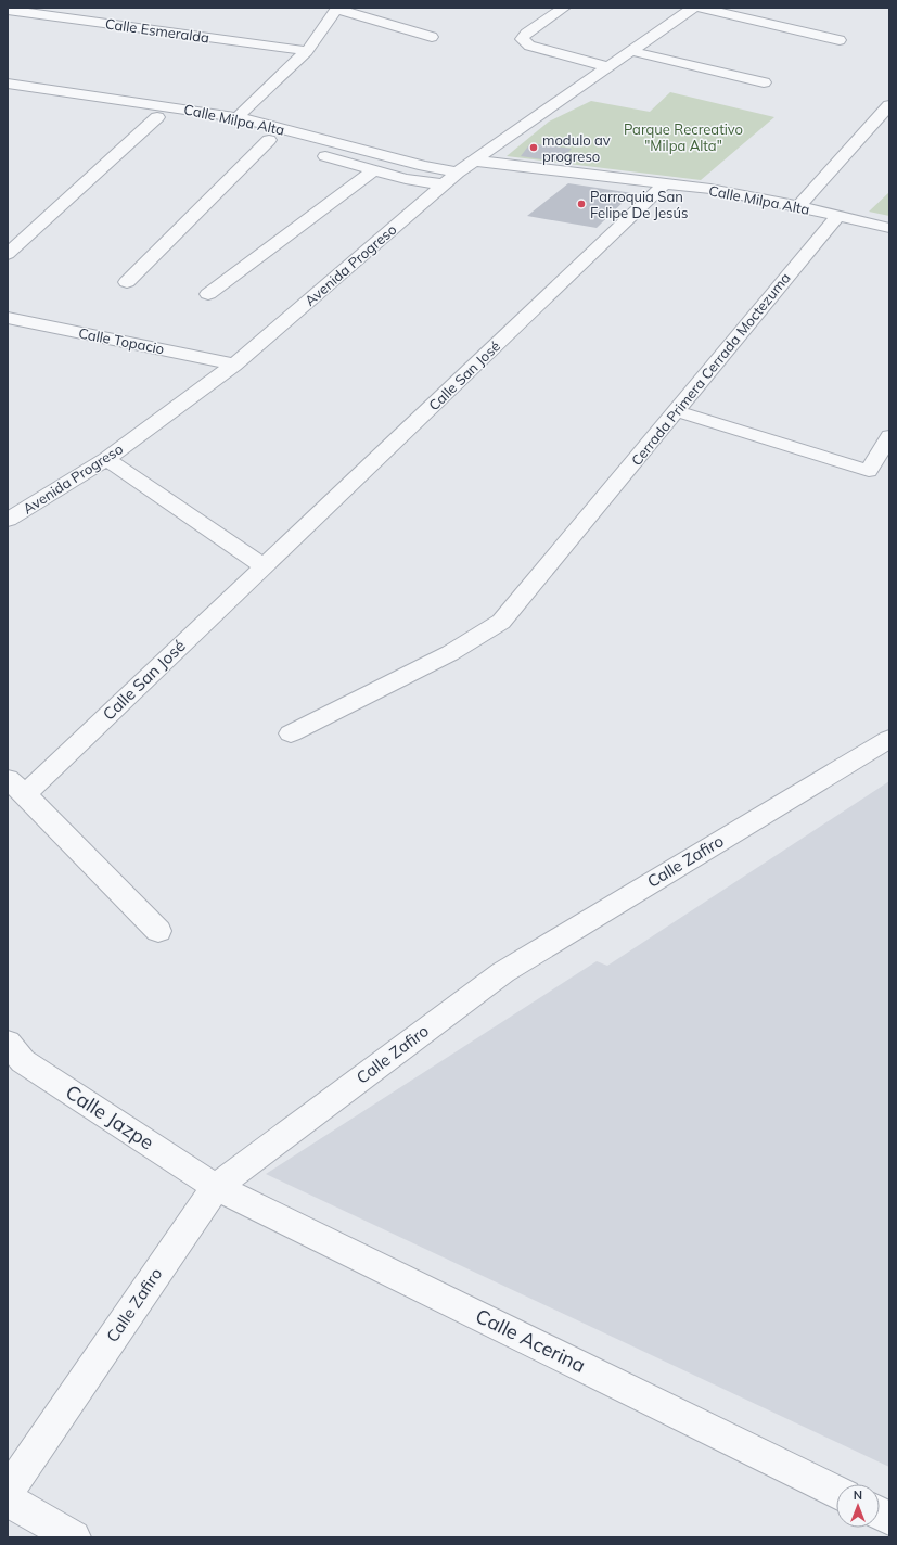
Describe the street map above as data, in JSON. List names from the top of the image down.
{
  "streets": {
    "street": [
      "Calle Esmeralda",
      "Calle Milpa Alta",
      "Avenida Progreso",
      "Calle Topacio",
      "Cerrada Primera Cerrada Moctezuma",
      "Calle San José",
      "Calle Zafiro",
      "Calle Jazpe",
      "Calle Acerina"
    ]
  },
  "crossings": [
    ["Calle Milpa Alta", "Avenida Progreso"],
    ["Calle Milpa Alta", "Cerrada Primera Cerrada Moctezuma"],
    ["Calle Milpa Alta", "Calle San José"],
    ["Avenida Progreso", "Calle Topacio"],
    ["Calle Zafiro", "Calle Jazpe"],
    ["Calle Zafiro", "Calle Acerina"],
    ["Calle Jazpe", "Calle Acerina"]
  ],
  "parks": ["Parque Recreativo \"Milpa Alta\""],
  "places": ["modulo av progreso", "Parroquia San Felipe De Jesús"],
  "north": "top"
}
